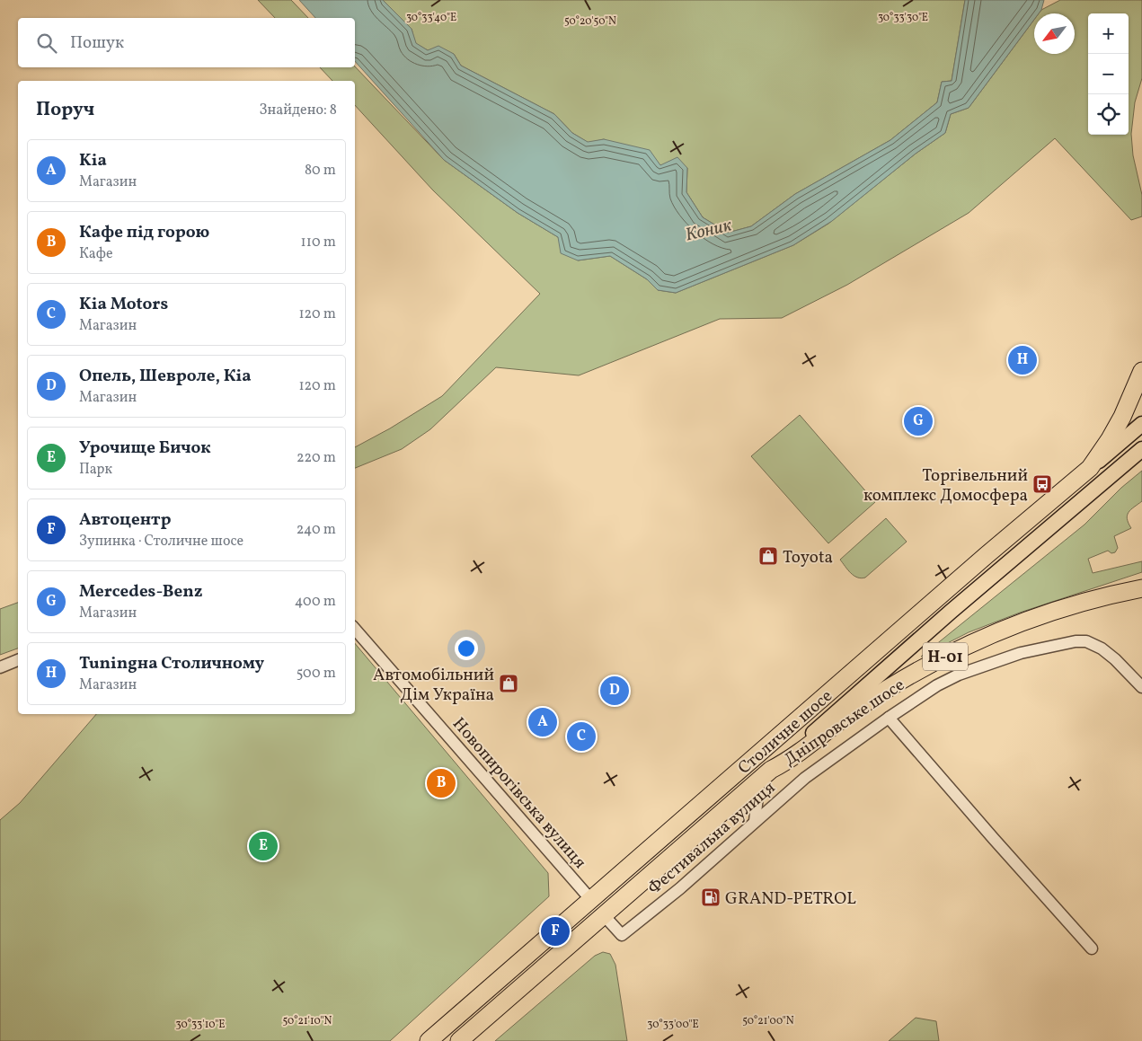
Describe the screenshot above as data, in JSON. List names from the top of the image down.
{
  "streets": {
    "highway": ["Н-01", "Дніпровське шосе", "Столичне шосе"],
    "street": ["Новопирогівська вулиця", "Фестивальна вулиця"]
  },
  "crossings": [
    ["Дніпровське шосе", "Столичне шосе"],
    ["Столичне шосе", "Новопирогівська вулиця"],
    ["Столичне шосе", "Фестивальна вулиця"]
  ],
  "water": ["Коник"],
  "places": {
    "bus stop": ["Торгівельний комплекс Домосфера"],
    "shop": ["Toyota", "Автомобільний Дім Україна"],
    "fuel station": ["GRAND-PETROL"]
  },
  "north": "bottom left",
  "page": {
    "map_buttons": ["+", "−"],
    "search": "Пошук",
    "heading": ["Поруч", "Знайдено: 8"],
    "list": [
      {
        "mark": "A",
        "name": "Kia",
        "note": "Магазин",
        "value": "80 m"
      },
      {
        "mark": "B",
        "name": "Кафе під горою",
        "note": "Кафе",
        "value": "110 m"
      },
      {
        "mark": "C",
        "name": "Kia Motors",
        "note": "Магазин",
        "value": "120 m"
      },
      {
        "mark": "D",
        "name": "Опель, Шевроле, Кіа",
        "note": "Магазин",
        "value": "120 m"
      },
      {
        "mark": "E",
        "name": "Урочище Бичок",
        "note": "Парк",
        "value": "220 m"
      },
      {
        "mark": "F",
        "name": "Автоцентр",
        "note": "Зупинка · Столичне шосе",
        "value": "240 m"
      },
      {
        "mark": "G",
        "name": "Mercedes-Benz",
        "note": "Магазин",
        "value": "400 m"
      },
      {
        "mark": "H",
        "name": "Tuningна Столичному",
        "note": "Магазин",
        "value": "500 m"
      }
    ],
    "pins": [
      "H",
      "G",
      "D",
      "A",
      "C",
      "B",
      "E",
      "F"
    ]
  },
  "coordinates": [
    "30°33'30\"E",
    "30°33'40\"E",
    "50°20'50\"N",
    "50°21'10\"N",
    "50°21'00\"N",
    "30°33'10\"E",
    "30°33'00\"E"
  ]
}
